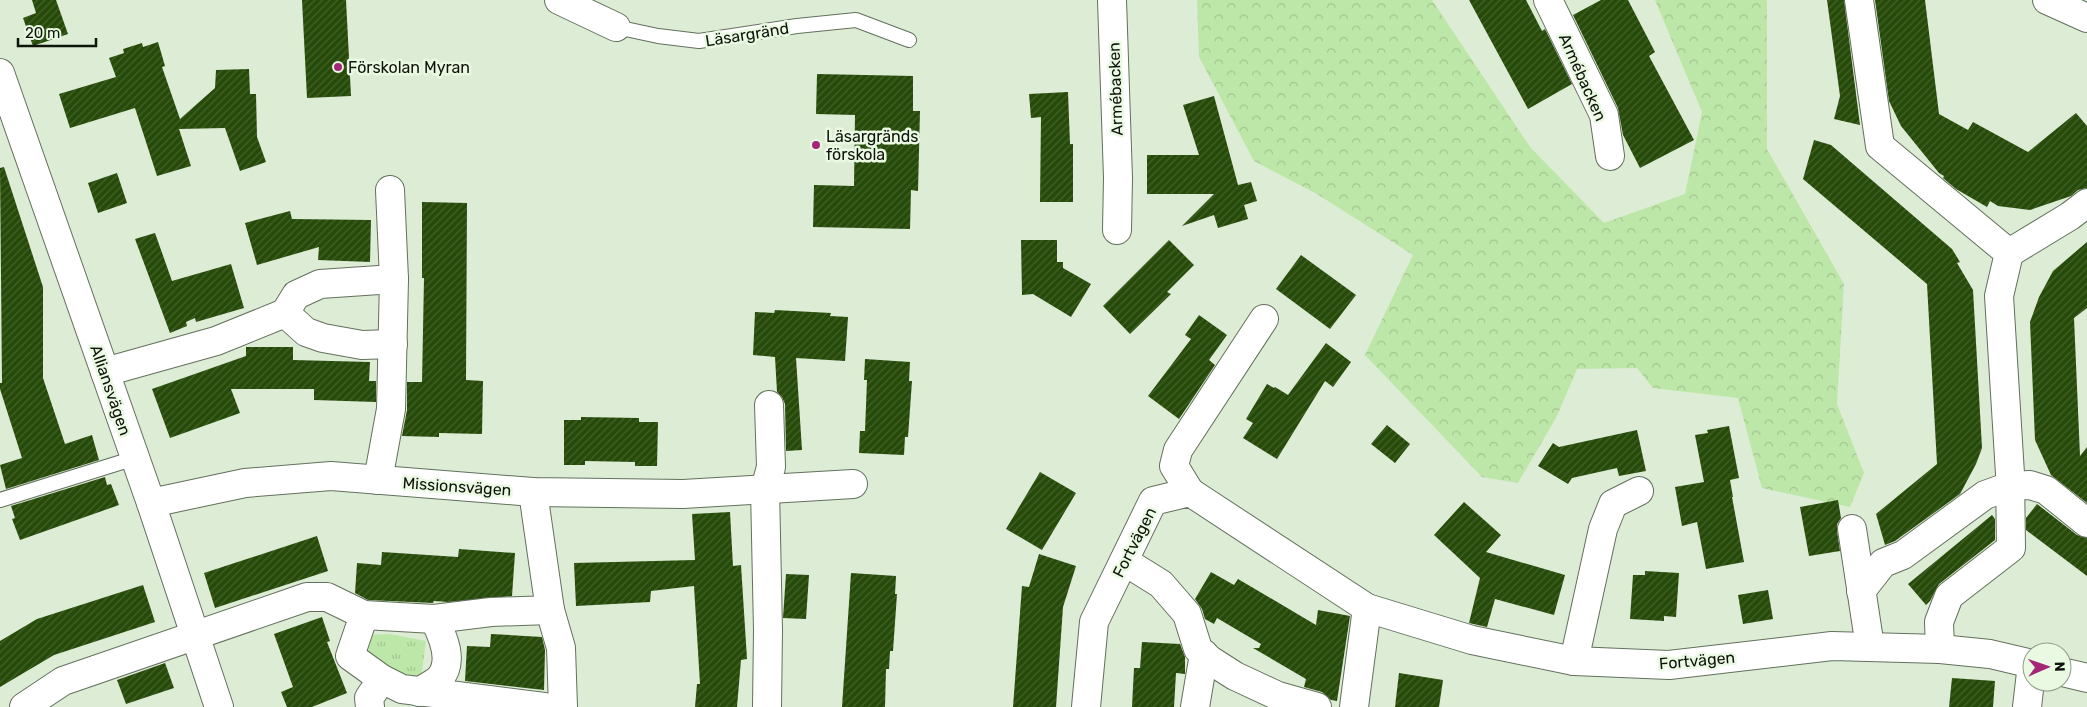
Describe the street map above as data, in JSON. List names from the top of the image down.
{
  "streets": {
    "street": [
      "Läsargränd",
      "Armébacken",
      "Alliansvägen",
      "Missionsvägen",
      "Fortvägen"
    ]
  },
  "crossings": [
    ["Alliansvägen", "Missionsvägen"]
  ],
  "places": ["Förskolan Myran", "Läsargränds förskola"],
  "scale_bar": "20 m",
  "north": "right"
}
